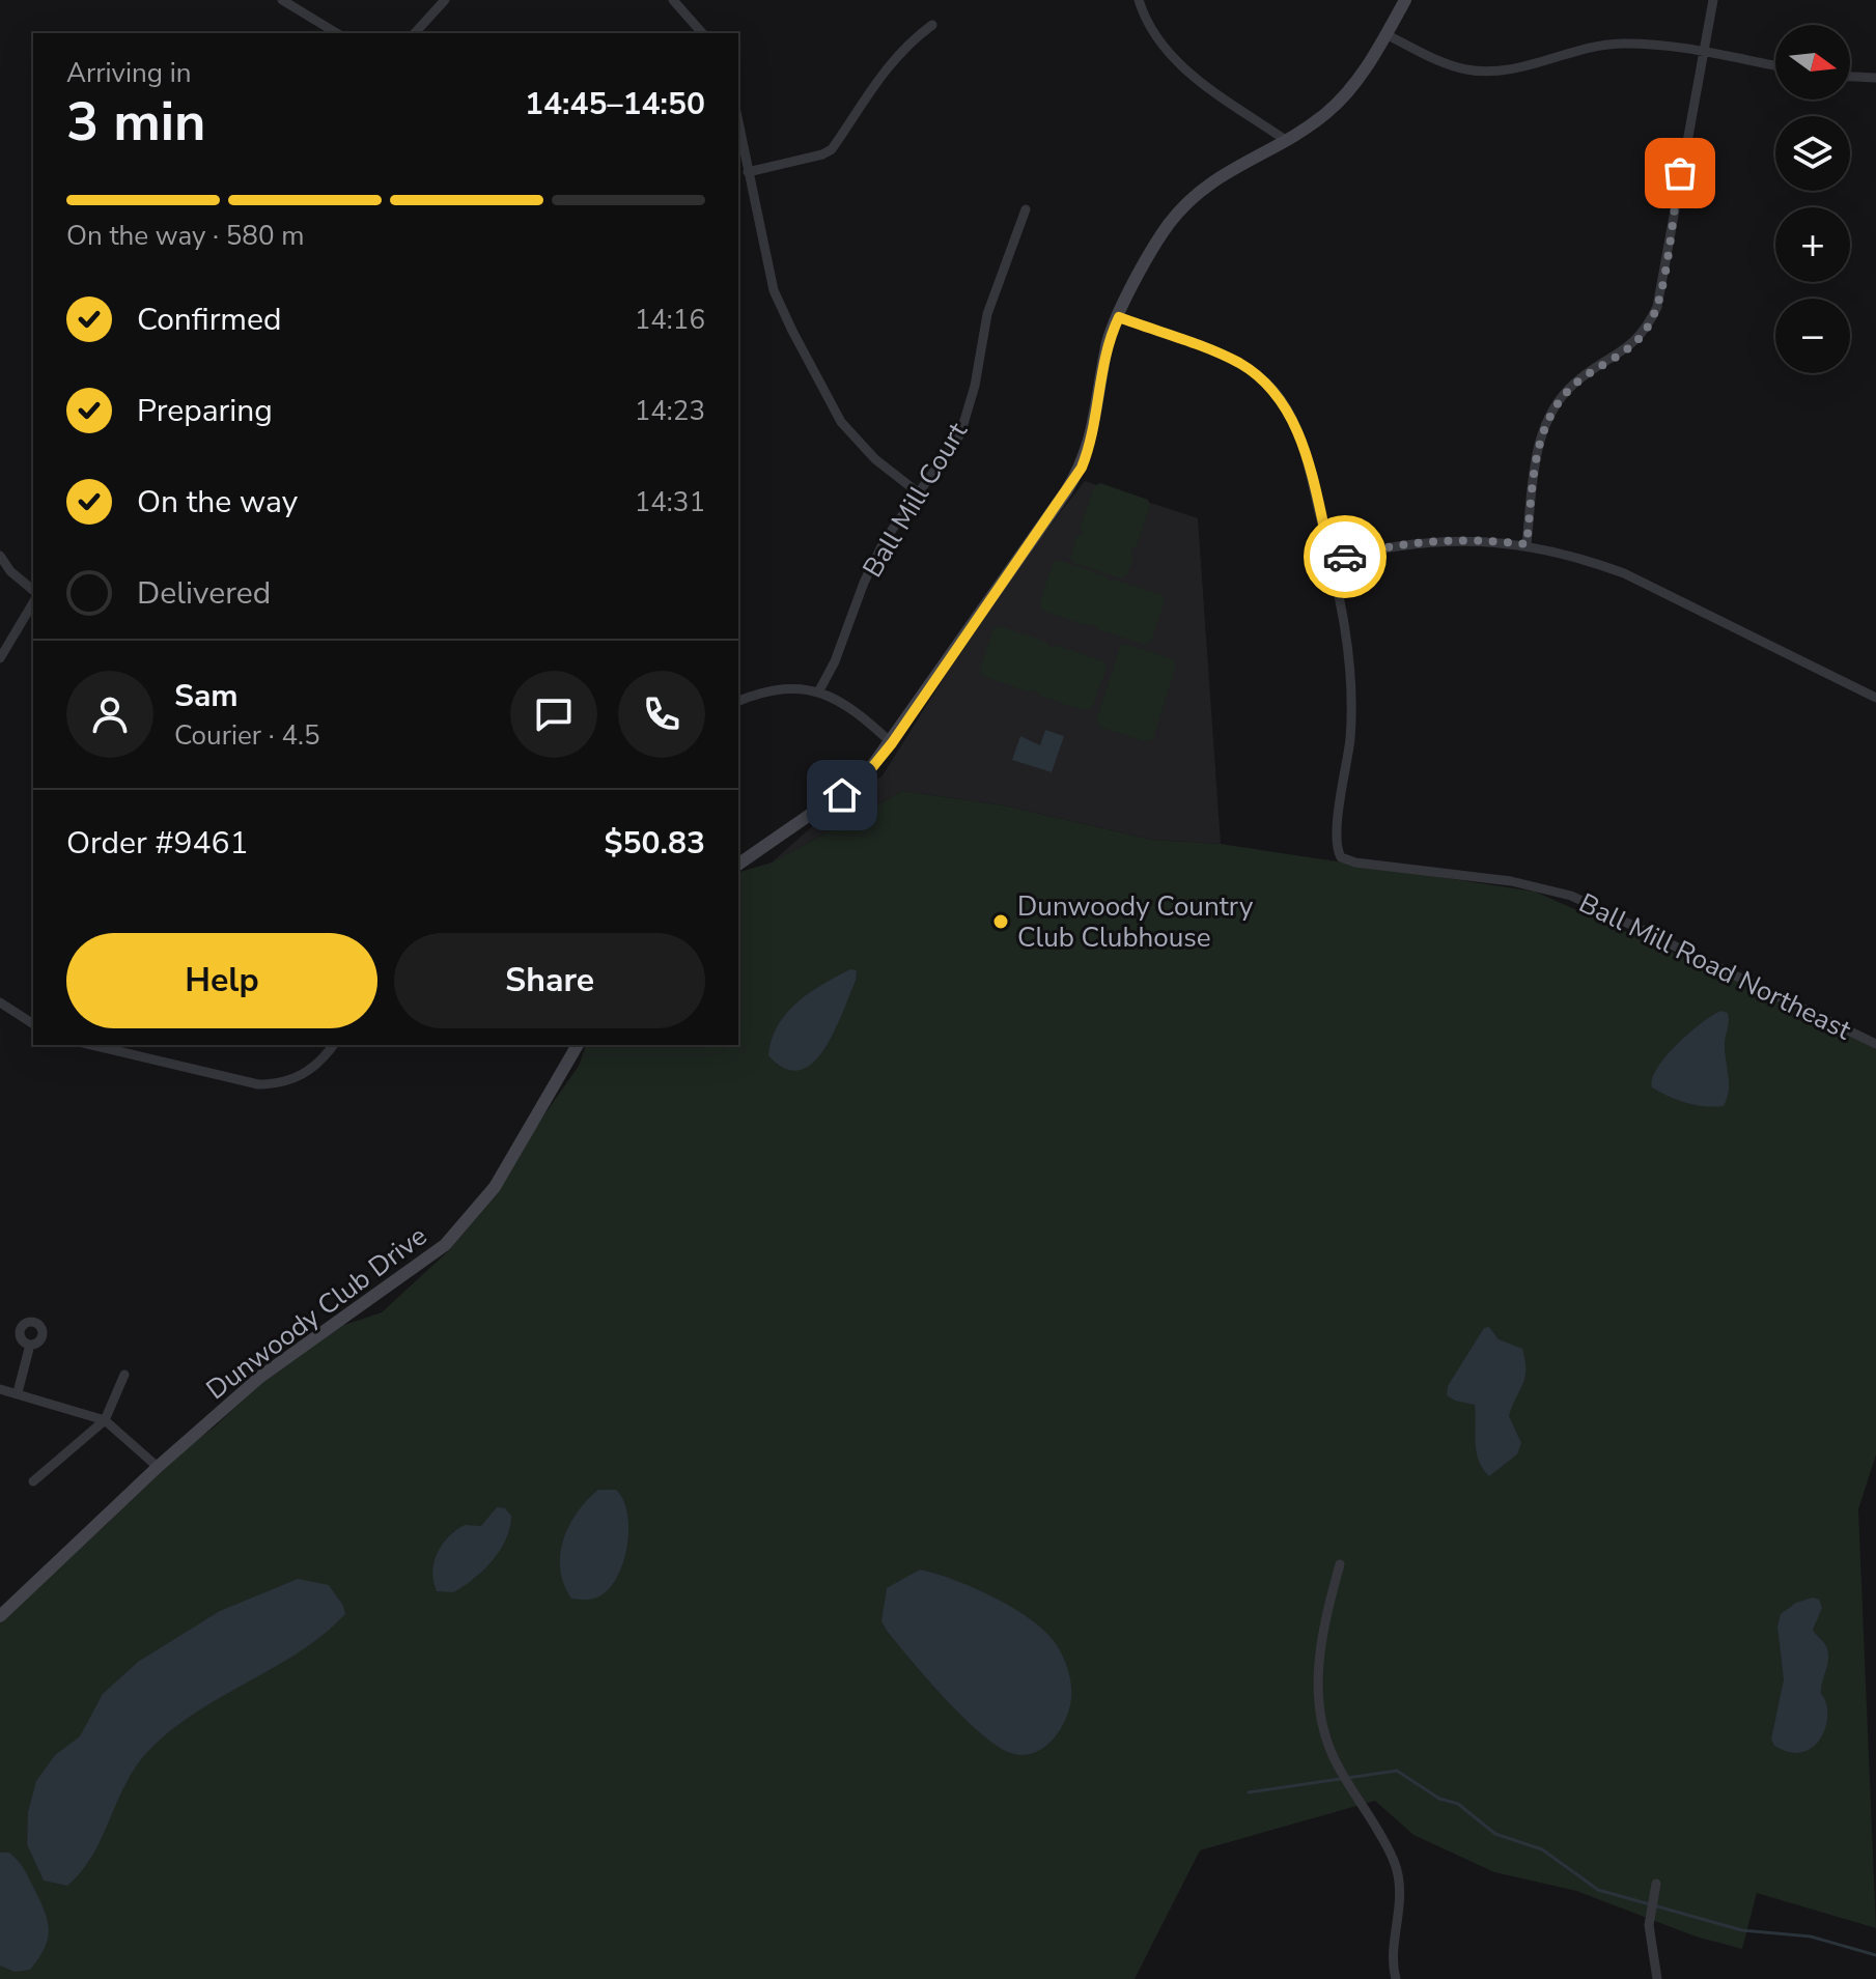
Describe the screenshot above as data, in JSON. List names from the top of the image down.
{
  "streets": {
    "street": ["Ball Mill Court", "Ball Mill Road Northeast", "Dunwoody Club Drive"]
  },
  "places": ["Dunwoody Country Club Clubhouse"],
  "north": "right",
  "page": {
    "map_buttons": ["+", "−"],
    "heading": ["3 min", "Arriving in", "14:45–14:50"],
    "panel": [
      "Sam",
      "Courier · 4.5",
      "Order #9461",
      "$50.83"
    ],
    "bar": "On the way · 580 m",
    "list": [
      ["Confirmed", "14:16"],
      ["Preparing", "14:23"],
      ["On the way", "14:31"],
      "Delivered"
    ],
    "buttons": ["Help", "Share"]
  }
}
